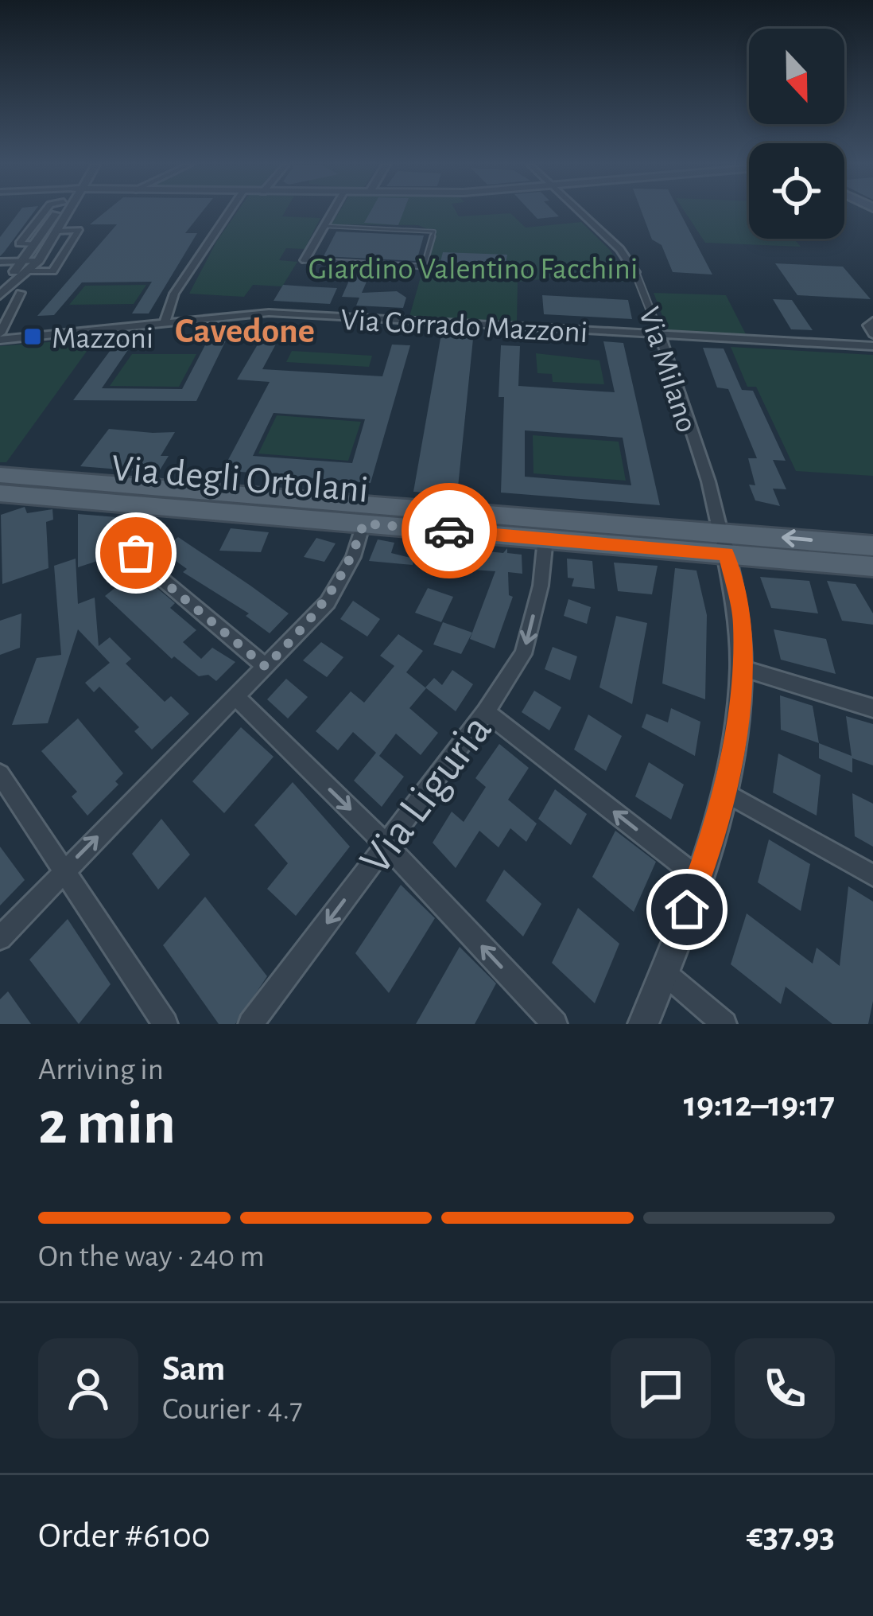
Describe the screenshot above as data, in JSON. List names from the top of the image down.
{
  "streets": {
    "main road": ["Via degli Ortolani"],
    "street": ["Via Corrado Mazzoni", "Via Milano", "Via Liguria"]
  },
  "crossings": [
    ["Via Corrado Mazzoni", "Via Milano"],
    ["Via Milano", "Via degli Ortolani"],
    ["Via degli Ortolani", "Via Liguria"]
  ],
  "one_way": ["Via Liguria"],
  "districts": ["Cavedone"],
  "parks": ["Giardino Valentino Facchini"],
  "places": {
    "transit": ["Mazzoni"]
  },
  "north": "bottom",
  "page": {
    "heading": ["2 min", "Arriving in", "19:12–19:17"],
    "panel": [
      "Sam",
      "Courier · 4.7",
      "Order #6100",
      "€37.93"
    ],
    "bar": "On the way · 240 m"
  }
}
